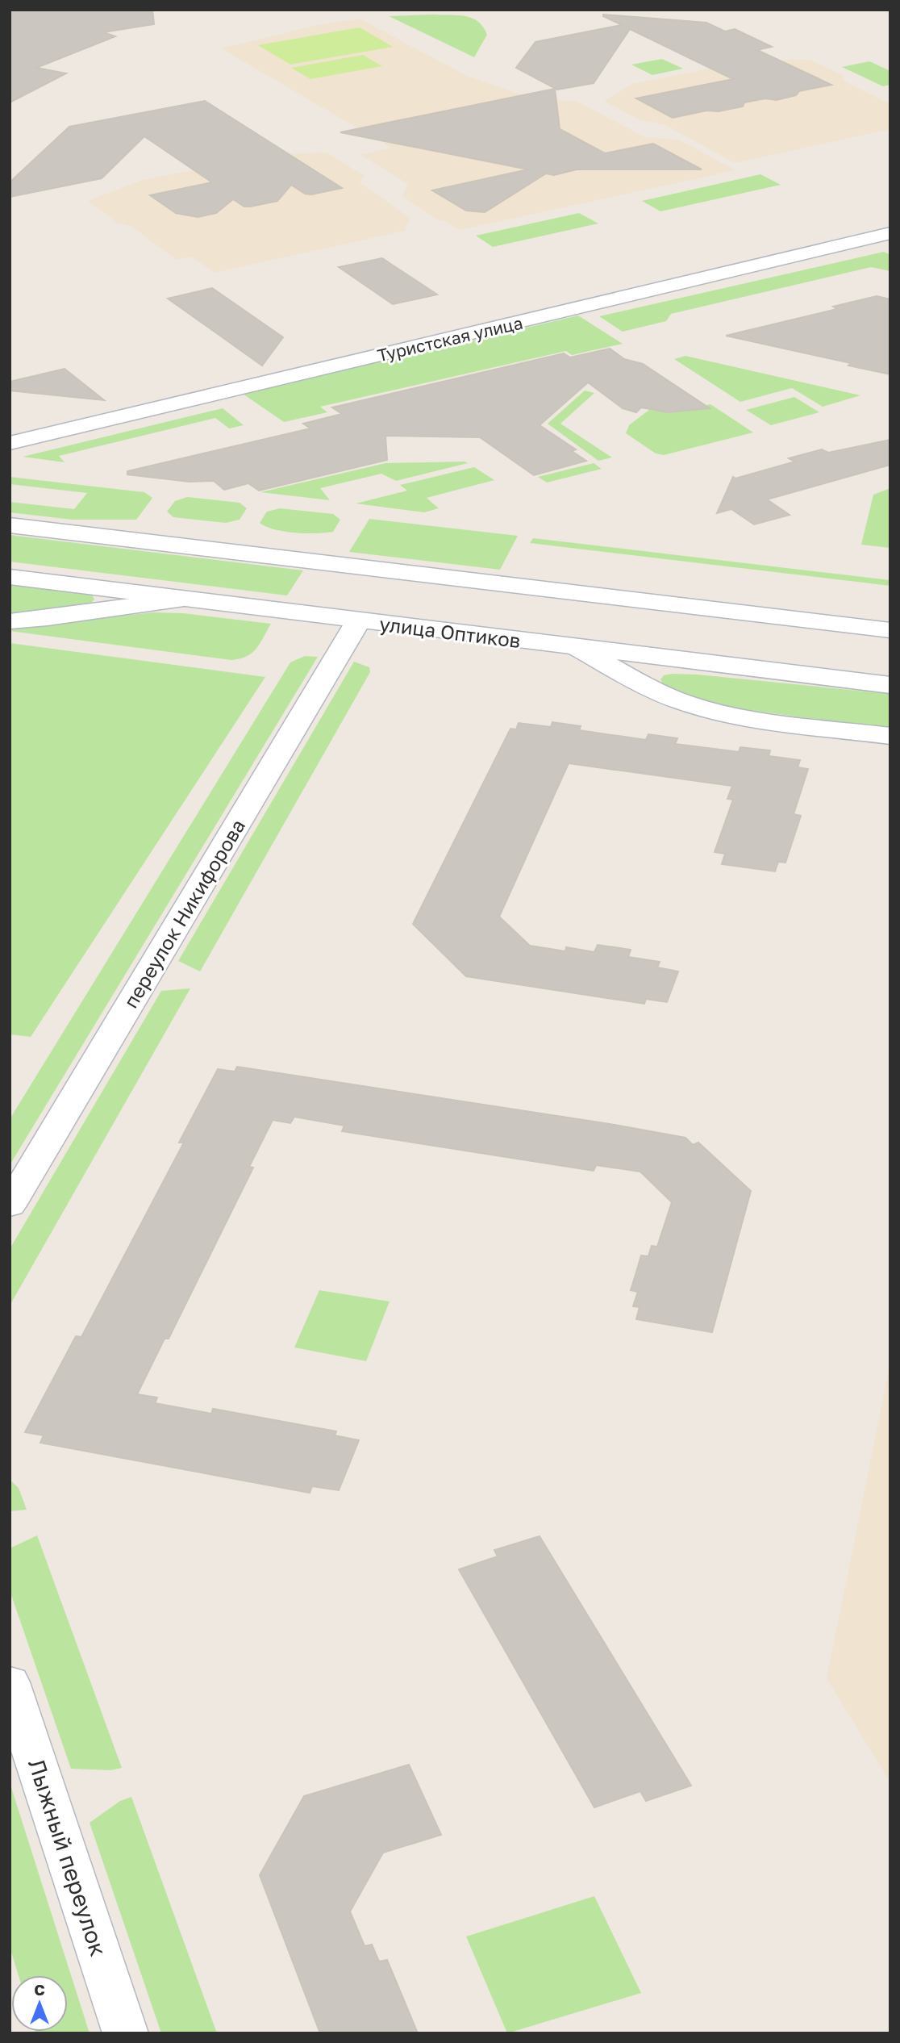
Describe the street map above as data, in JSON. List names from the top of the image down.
{
  "streets": {
    "street": [
      "Туристская улица",
      "улица Оптиков",
      "переулок Никифорова",
      "Лыжный переулок"
    ]
  },
  "crossings": [
    ["улица Оптиков", "переулок Никифорова"]
  ],
  "north": "top"
}
